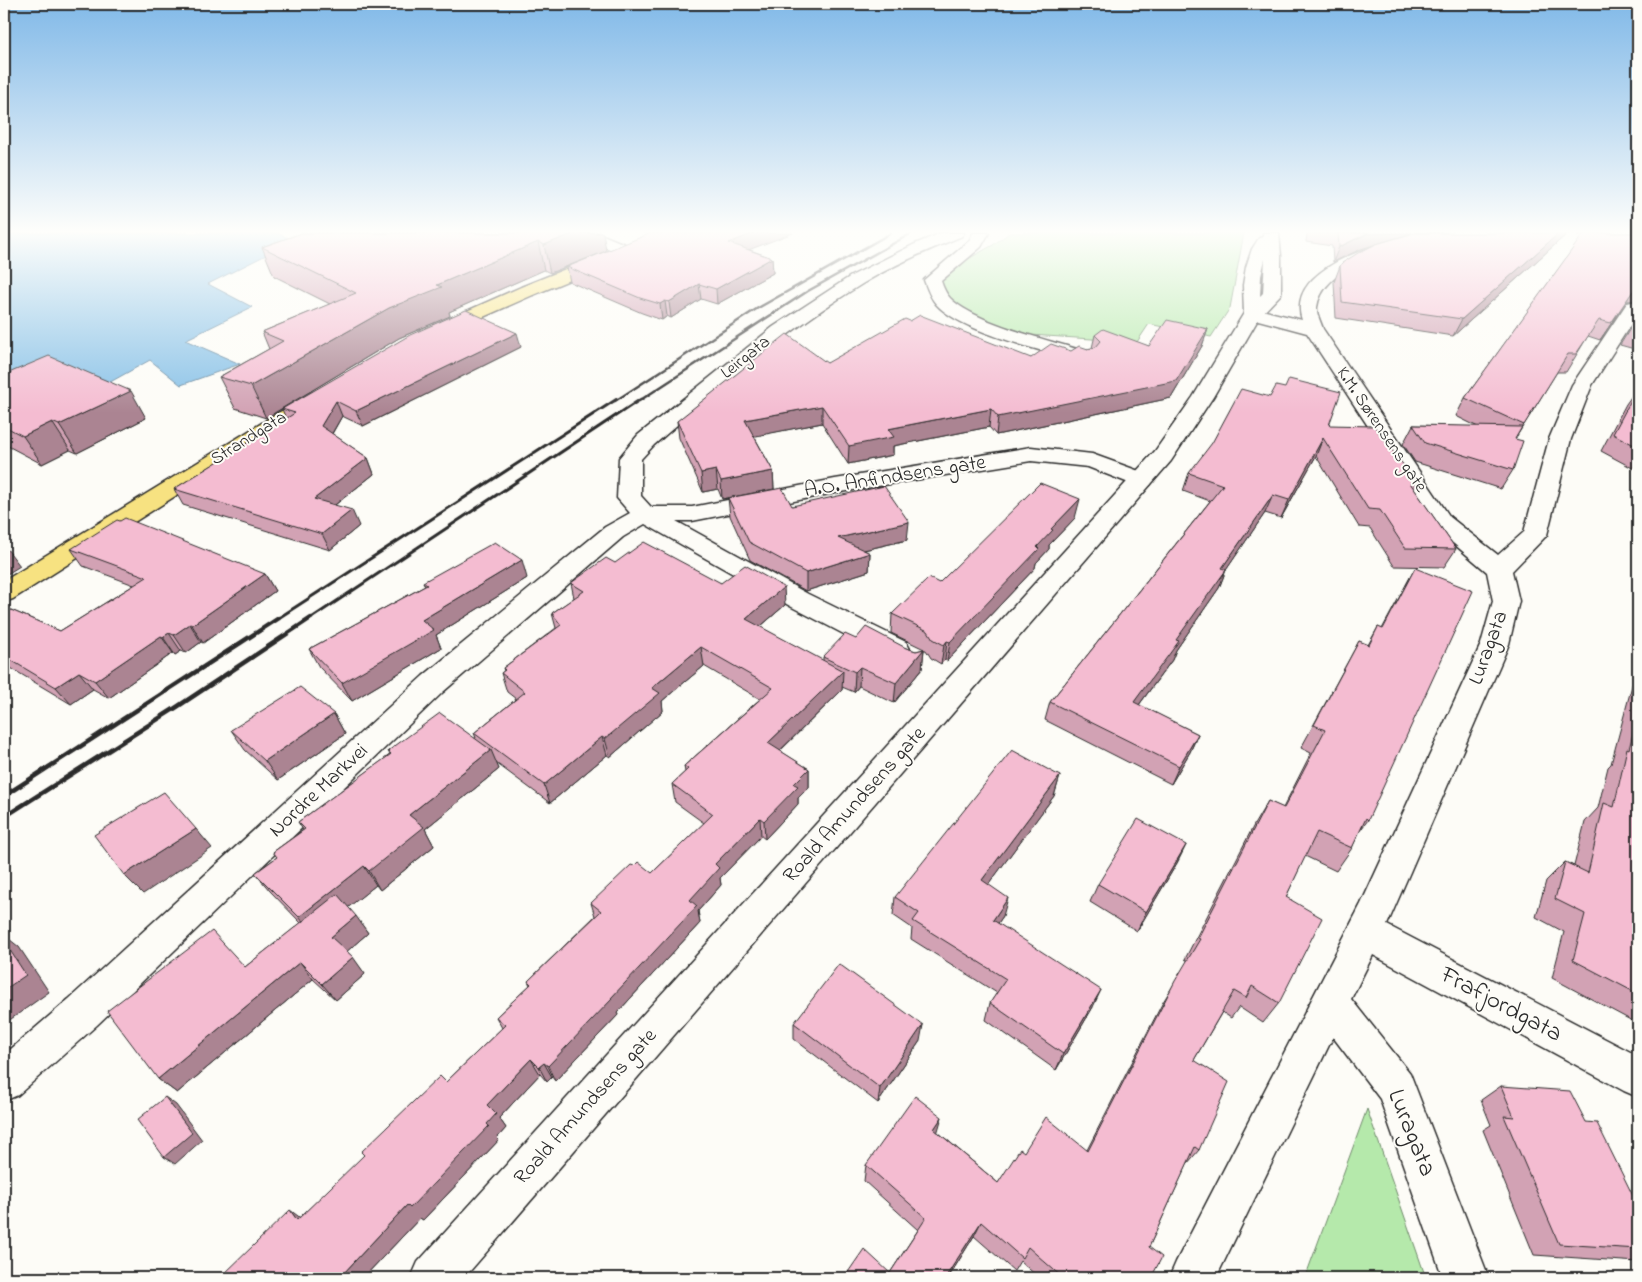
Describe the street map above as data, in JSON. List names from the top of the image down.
{
  "streets": {
    "main road": ["Strandgata"],
    "street": [
      "Leirgata",
      "K.M. Sørensens gate",
      "A.O. Anfindsens gate",
      "Luragata",
      "Nordre Markvei",
      "Roald Amundsens gate",
      "Frafjordgata"
    ]
  },
  "crossings": [
    ["Leirgata", "A.O. Anfindsens gate"],
    ["Leirgata", "Nordre Markvei"],
    ["K.M. Sørensens gate", "Luragata"],
    ["A.O. Anfindsens gate", "Nordre Markvei"],
    ["A.O. Anfindsens gate", "Roald Amundsens gate"],
    ["Luragata", "Frafjordgata"]
  ]
}
